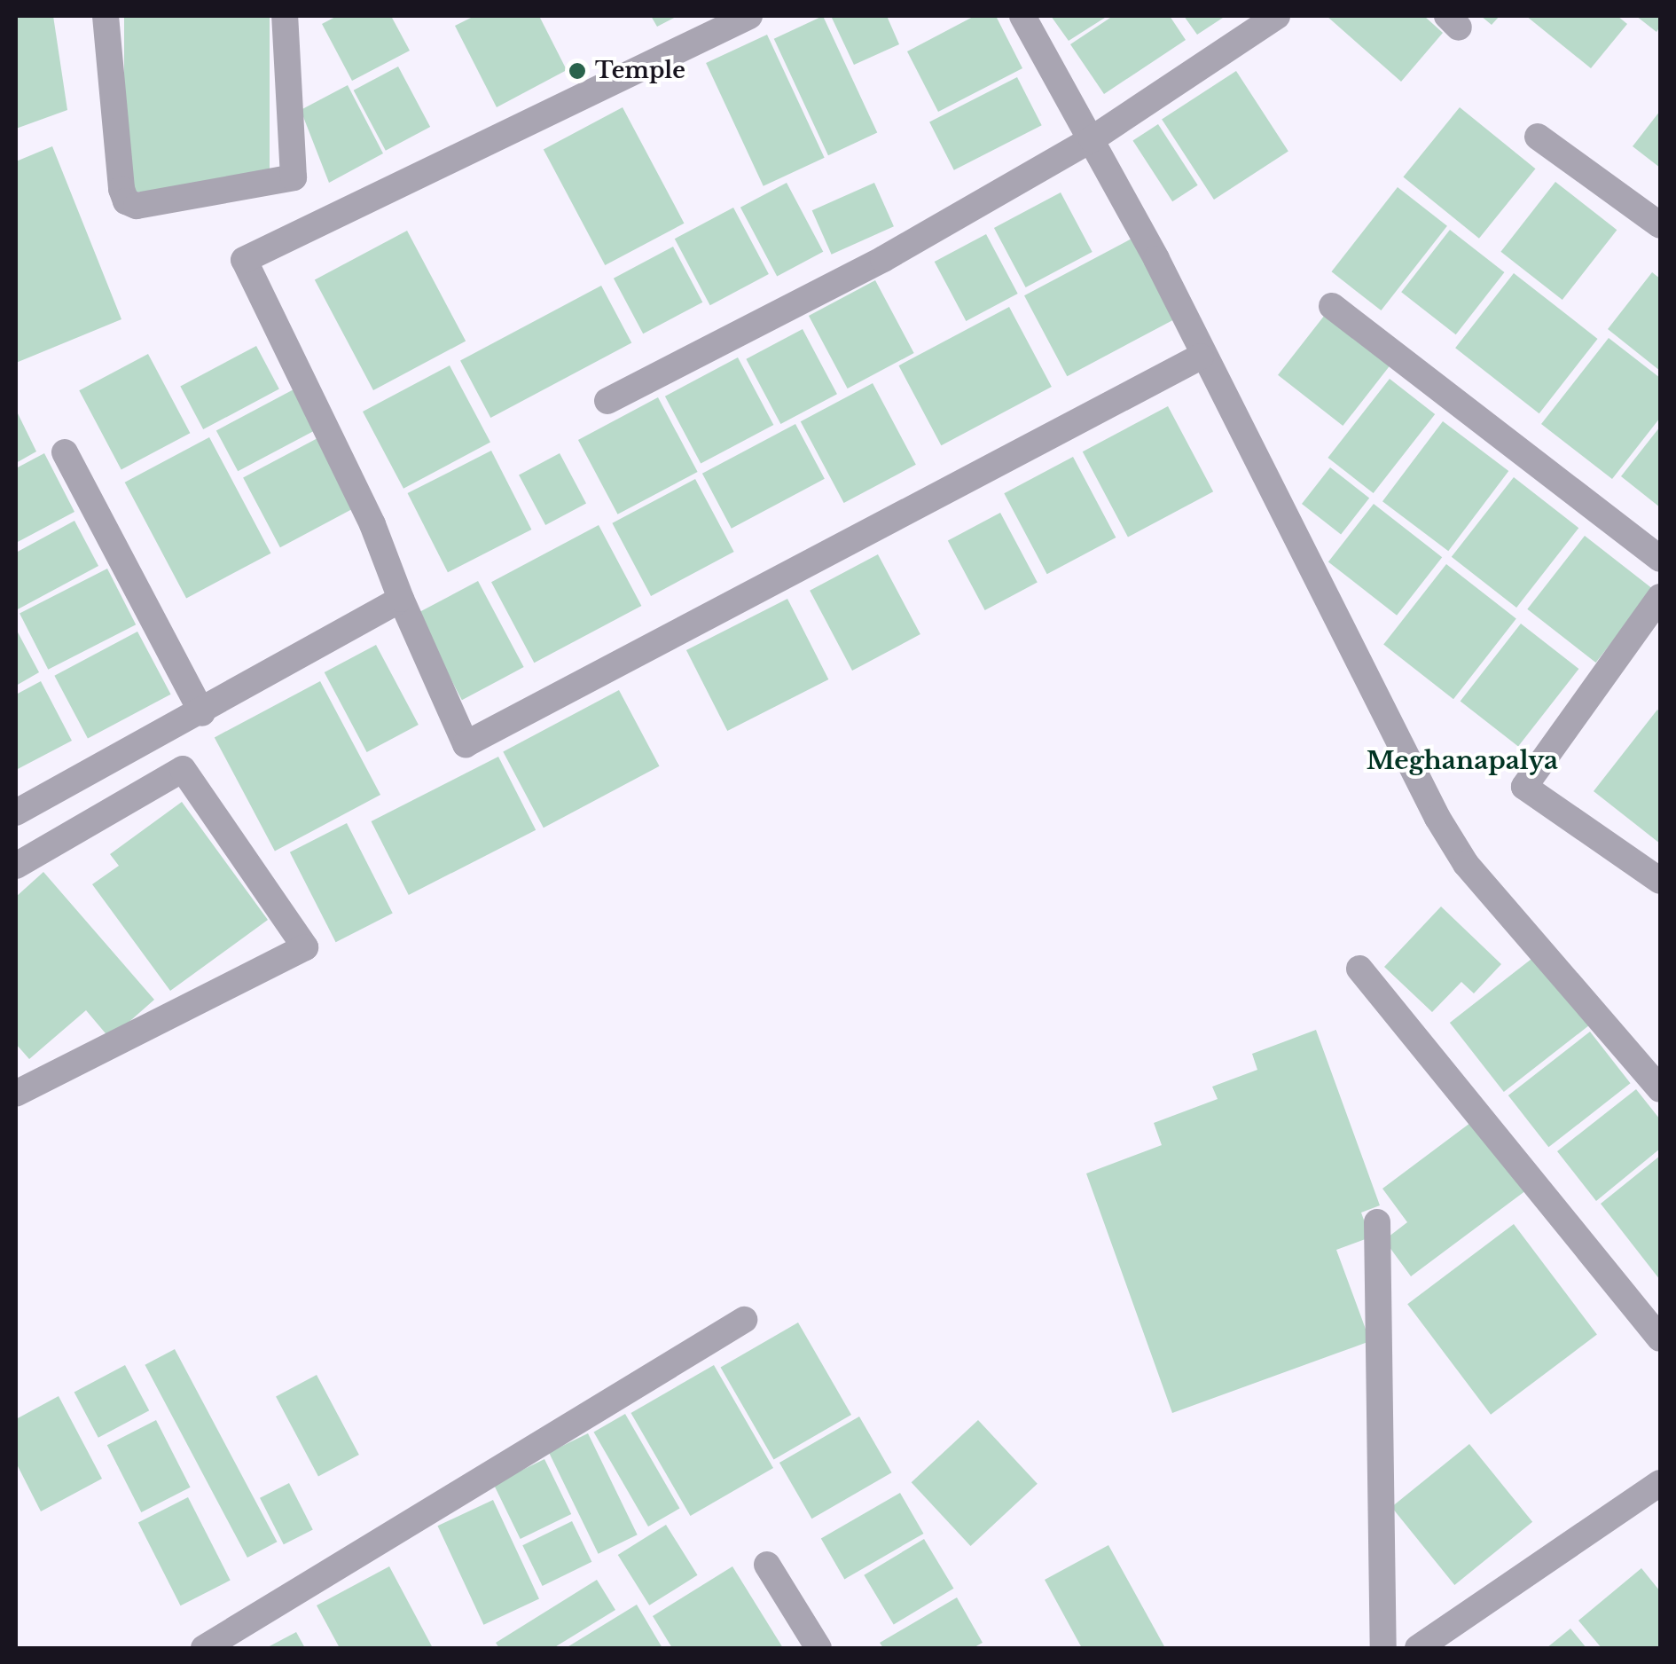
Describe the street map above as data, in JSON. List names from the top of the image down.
{
  "districts": ["Meghanapalya"],
  "places": ["Temple"]
}
